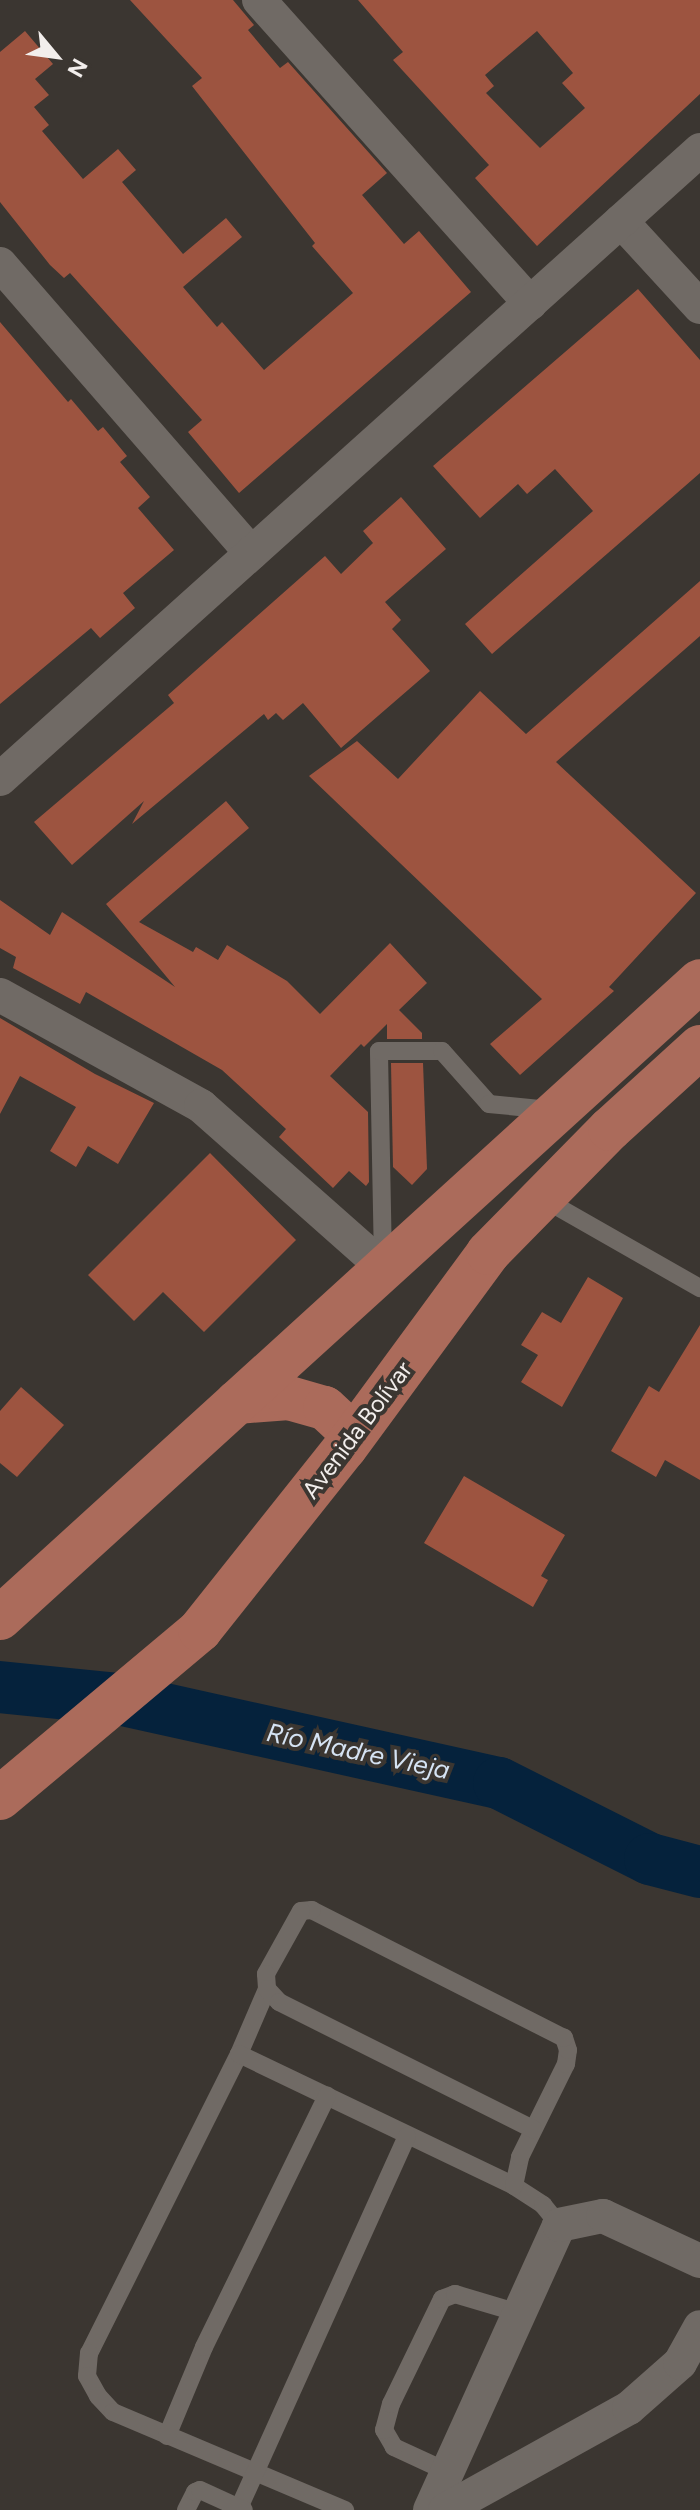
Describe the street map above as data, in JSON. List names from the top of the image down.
{
  "streets": {
    "main road": ["Avenida Bolívar"]
  },
  "water": ["Río Madre Vieja"],
  "north": "bottom right"
}
